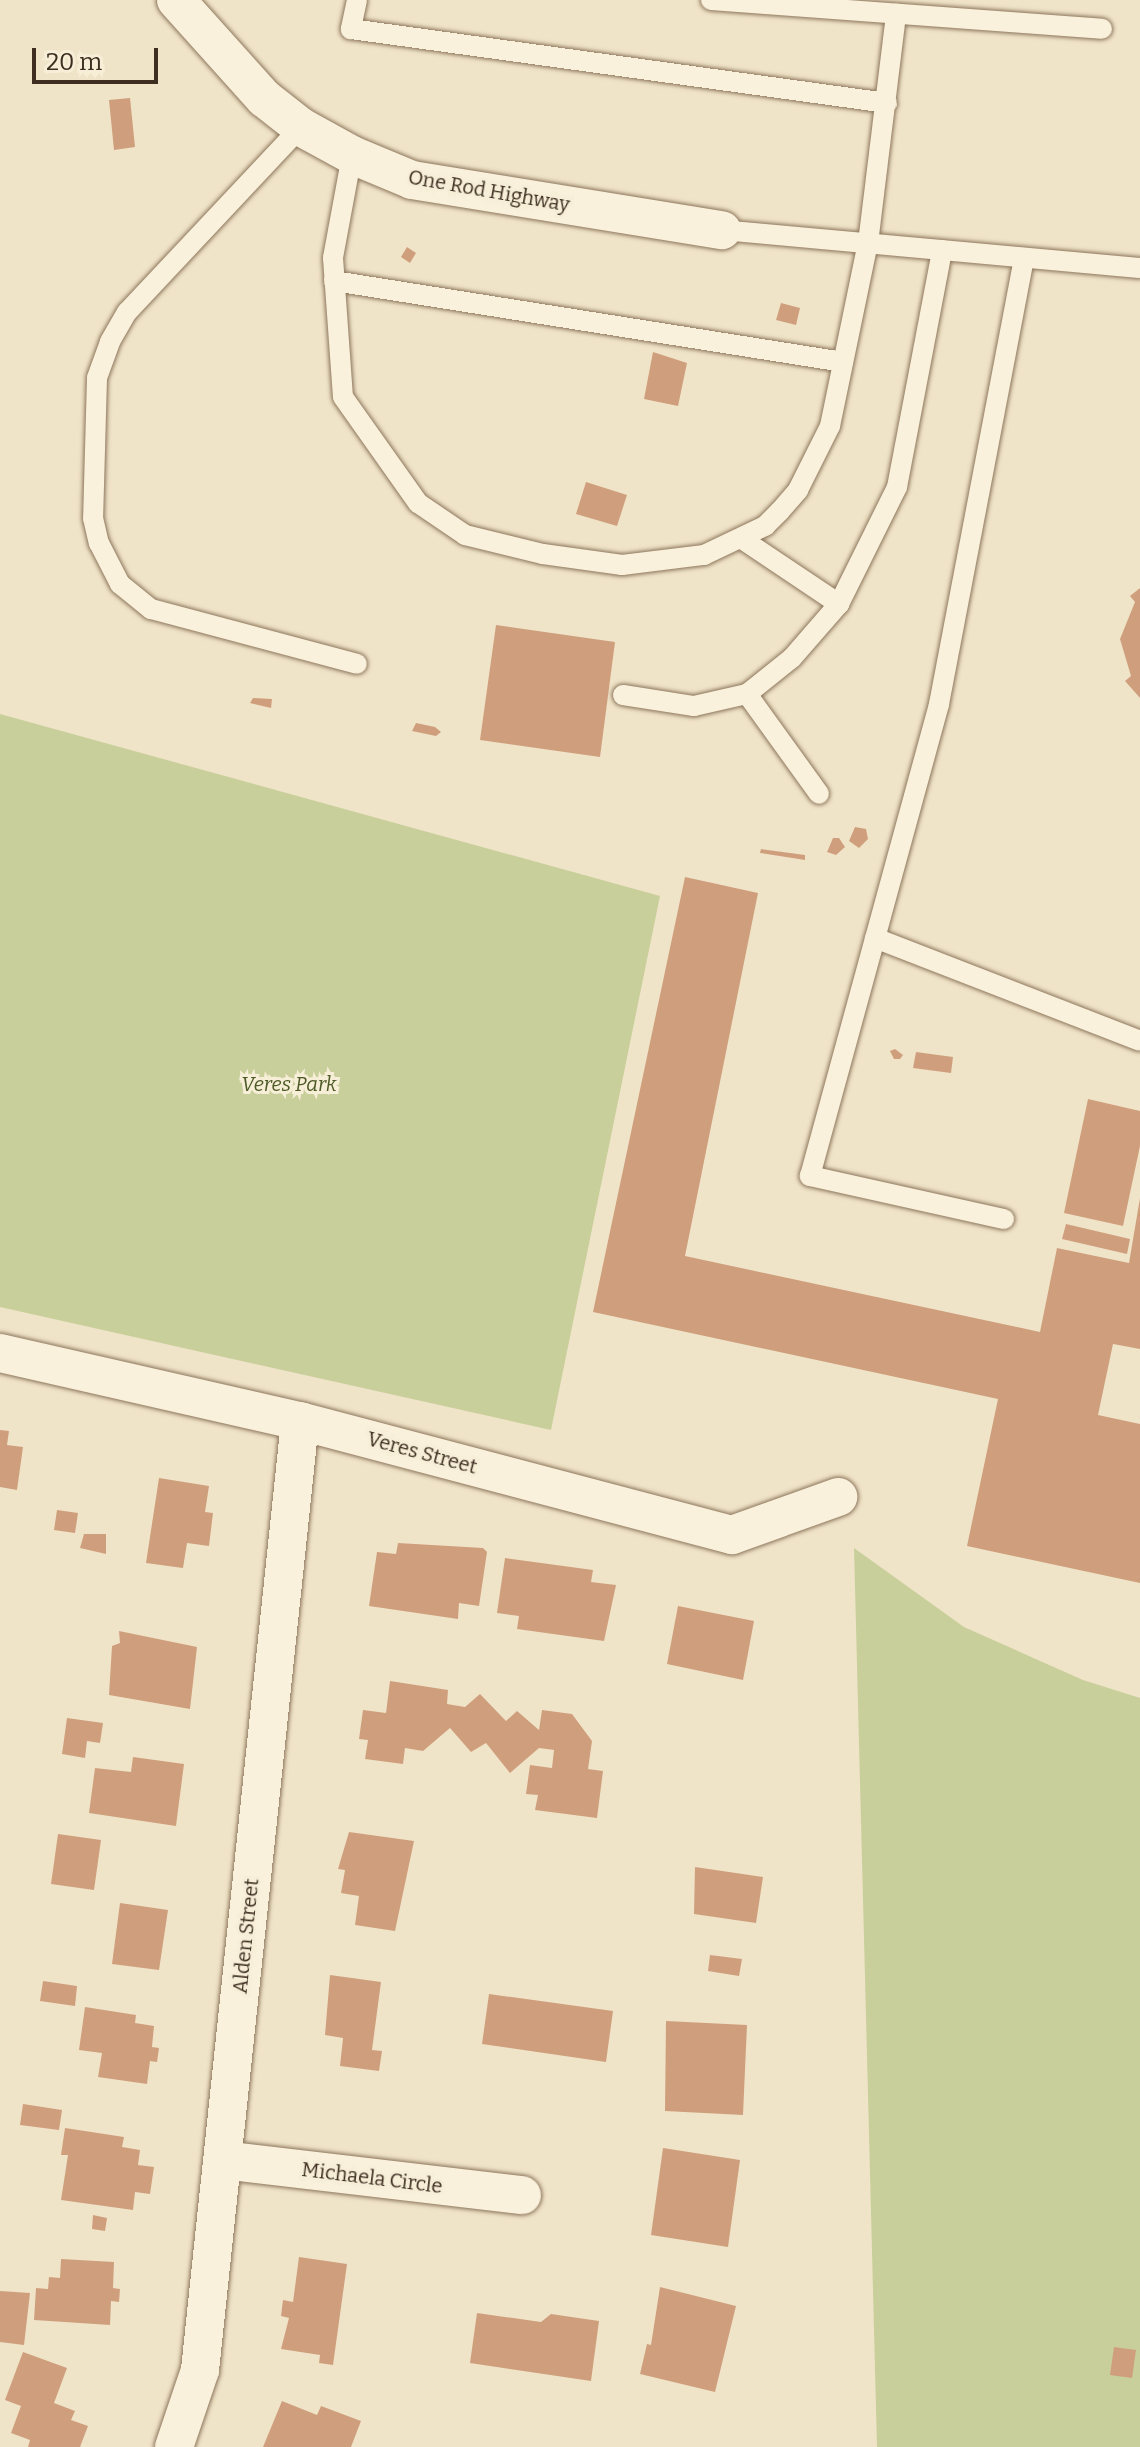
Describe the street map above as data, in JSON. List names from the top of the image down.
{
  "streets": {
    "street": [
      "One Rod Highway",
      "Veres Street",
      "Alden Street",
      "Michaela Circle"
    ]
  },
  "crossings": [
    ["Veres Street", "Alden Street"],
    ["Alden Street", "Michaela Circle"]
  ],
  "parks": ["Veres Park"],
  "scale_bar": "20 m"
}
